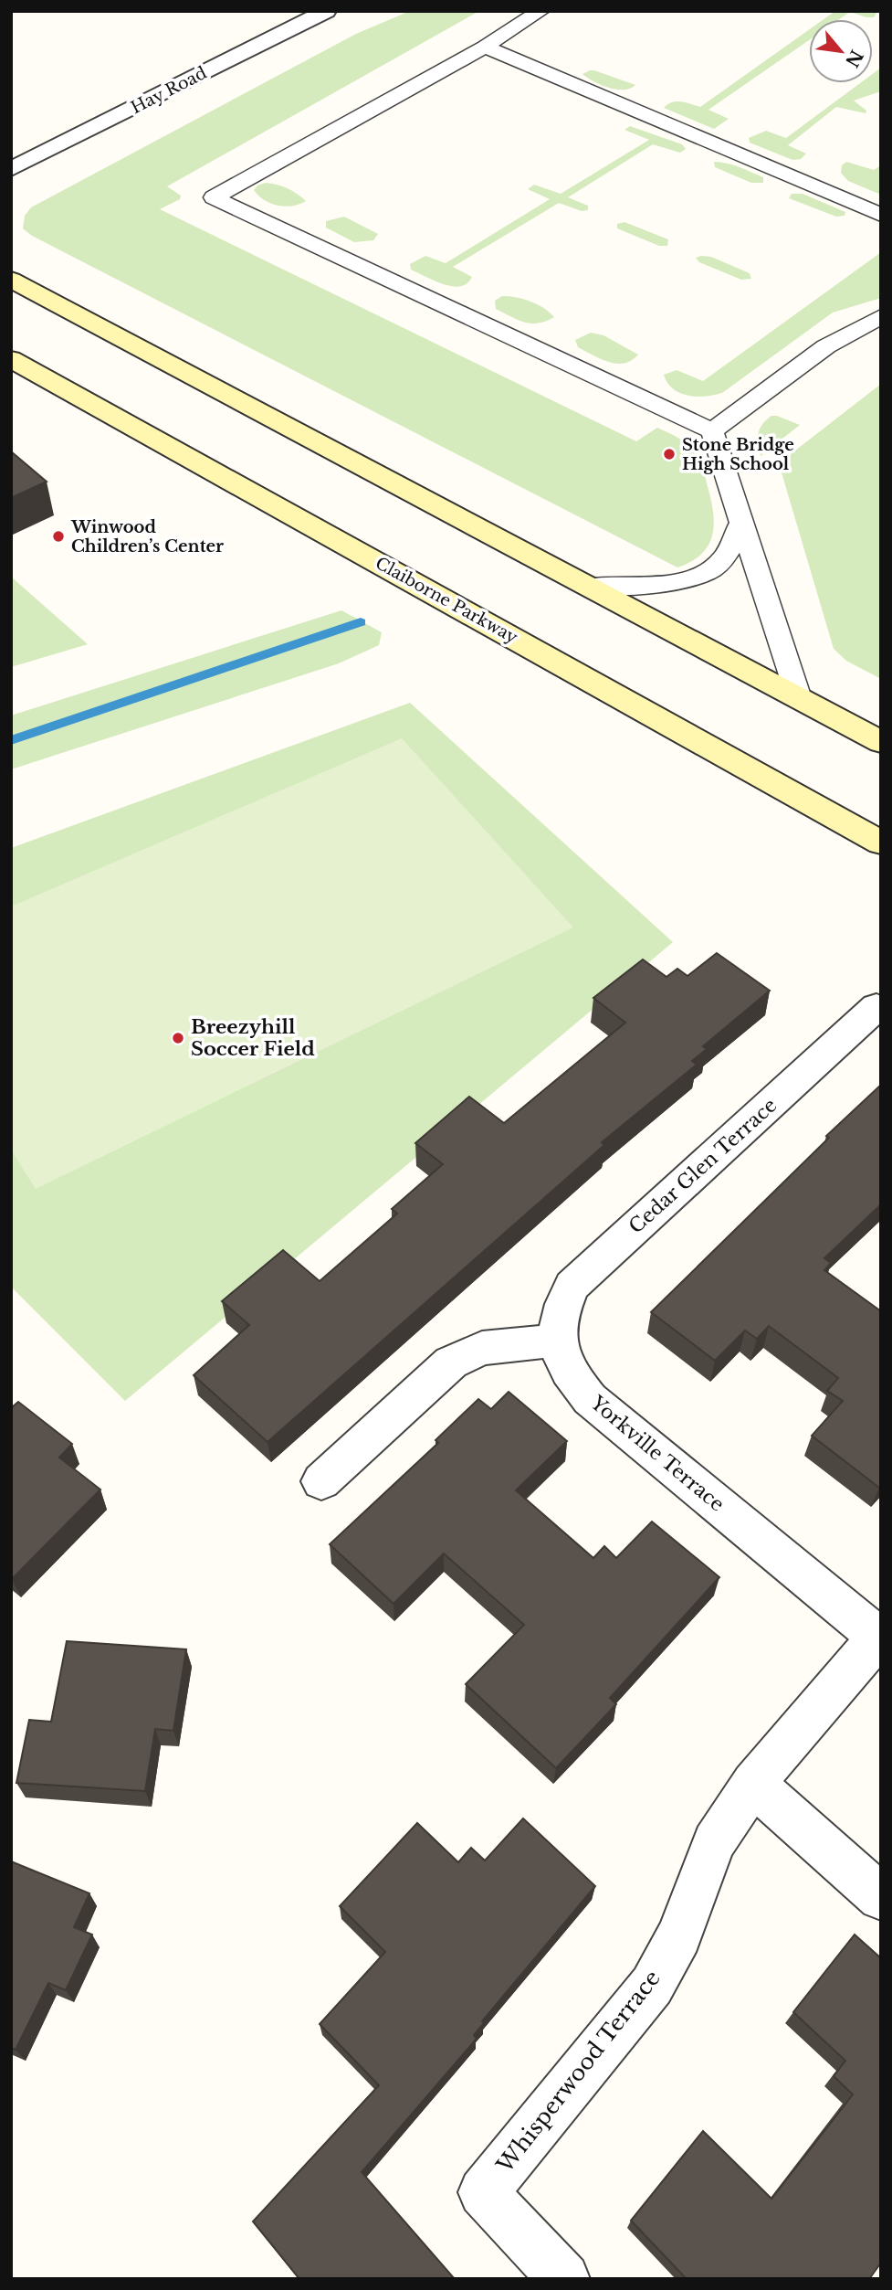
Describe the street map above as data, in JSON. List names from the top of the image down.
{
  "streets": {
    "main road": ["Claiborne Parkway"],
    "street": [
      "Hay Road",
      "Cedar Glen Terrace",
      "Yorkville Terrace",
      "Whisperwood Terrace"
    ]
  },
  "crossings": [
    ["Cedar Glen Terrace", "Yorkville Terrace"],
    ["Yorkville Terrace", "Whisperwood Terrace"]
  ],
  "places": ["Stone Bridge High School", "Winwood Children’s Center", "Breezyhill Soccer Field"],
  "north": "bottom right"
}
